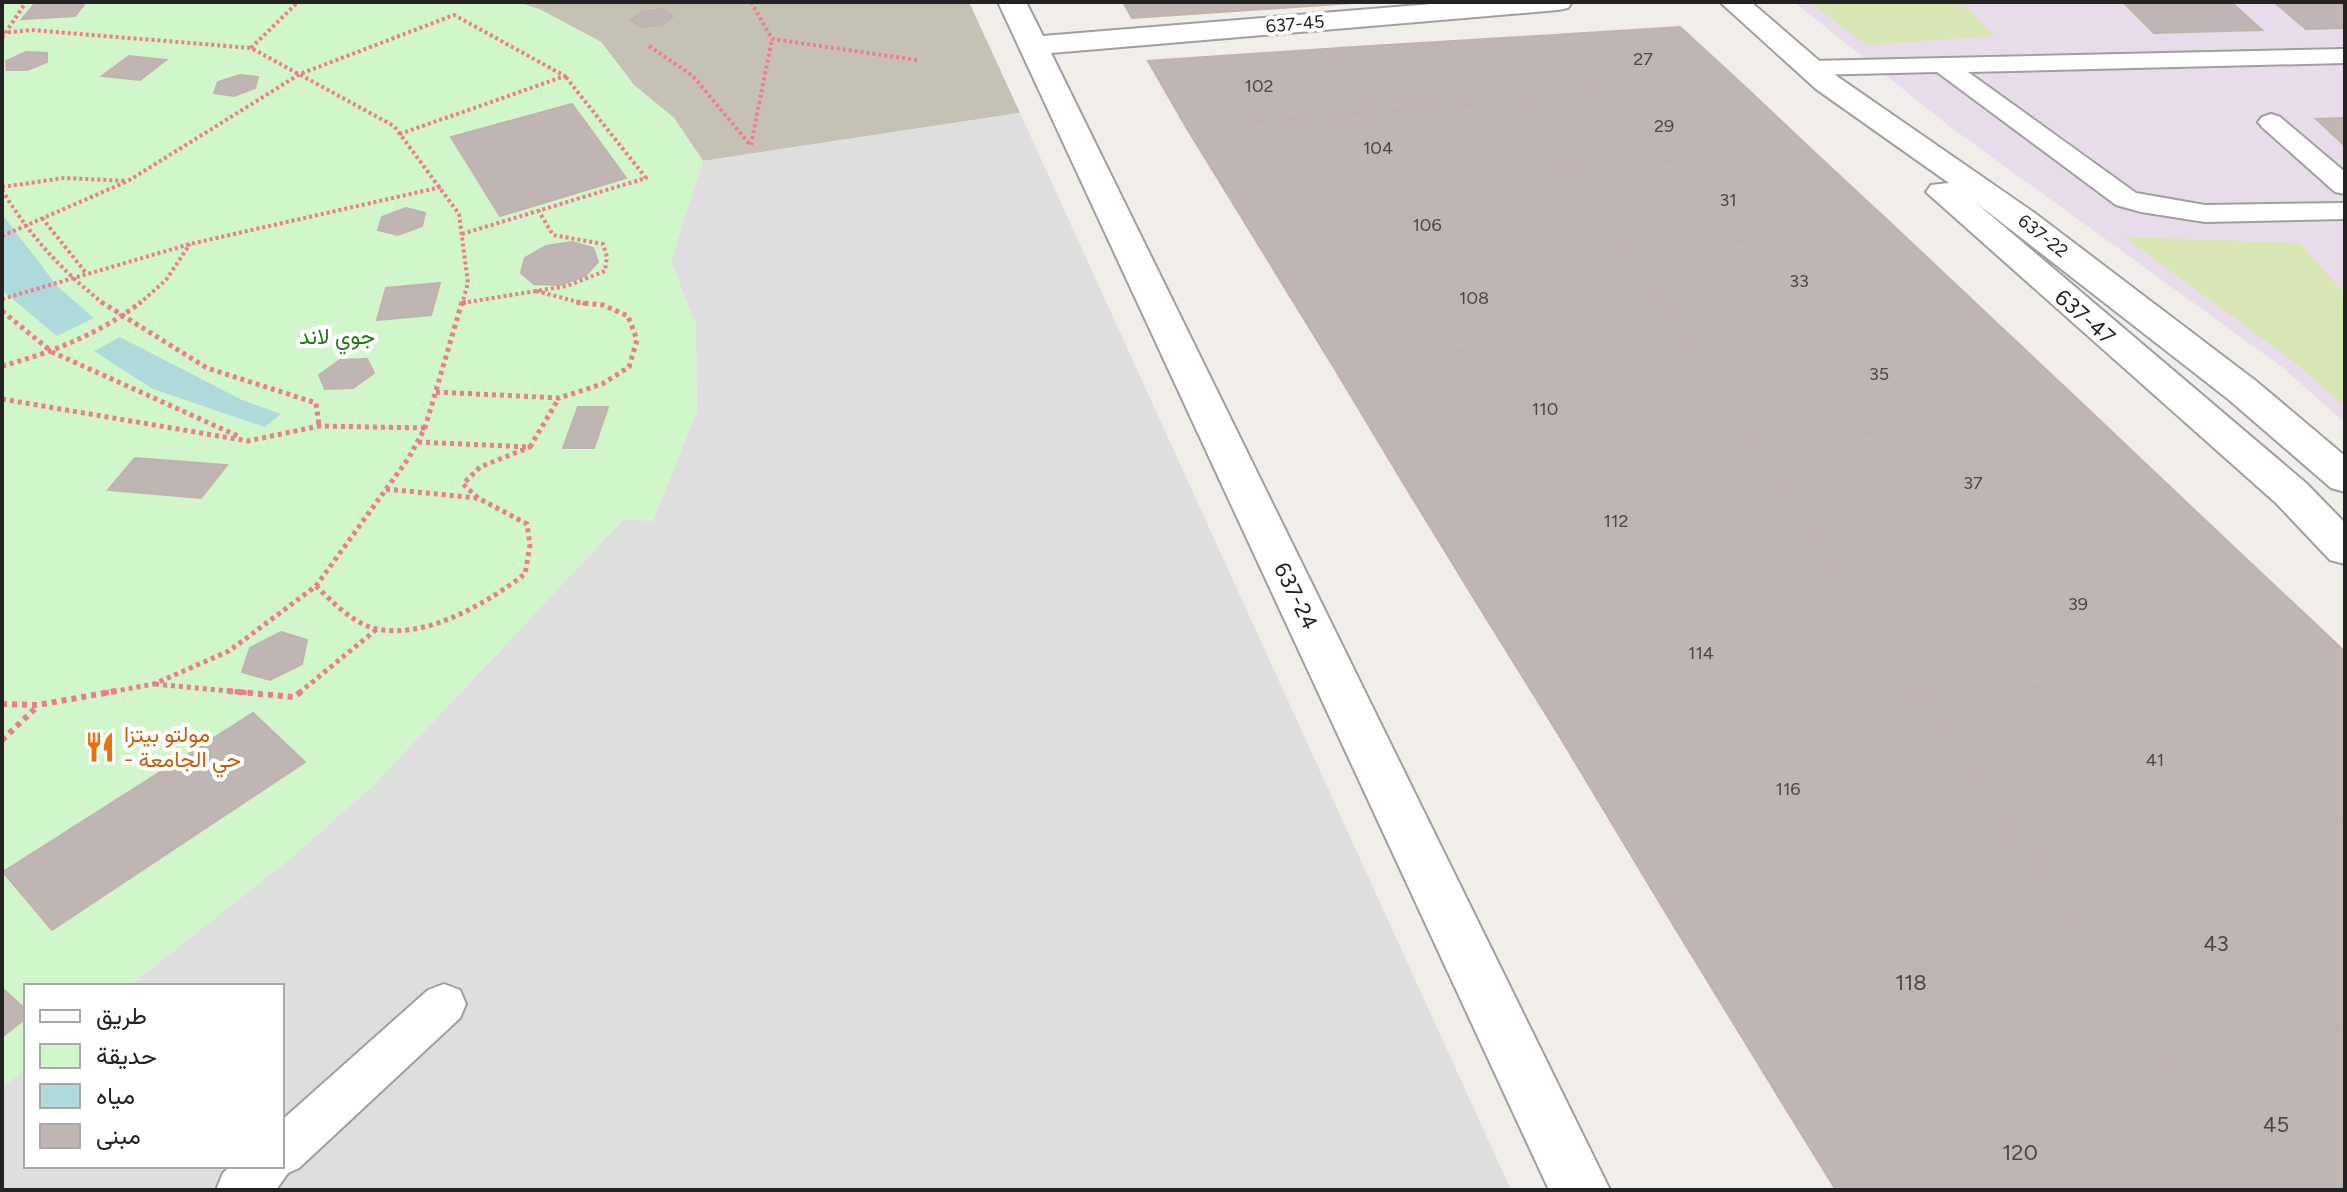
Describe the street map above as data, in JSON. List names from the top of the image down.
{
  "streets": {
    "street": [
      "637-45",
      "637-22",
      "637-47",
      "637-24"
    ]
  },
  "crossings": [
    ["637-45", "637-24"],
    ["637-22", "637-47"]
  ],
  "parks": ["جوي لاند"],
  "places": {
    "restaurant": ["مولتو بيتزا - حي الجامعة"]
  },
  "house_numbers": [
    "27",
    "102",
    "29",
    "104",
    "31",
    "106",
    "33",
    "108",
    "35",
    "110",
    "37",
    "112",
    "39",
    "114",
    "41",
    "116",
    "43",
    "118",
    "45",
    "120"
  ],
  "legend": [
    "طريق",
    "حديقة",
    "مياه",
    "مبنى"
  ]
}
